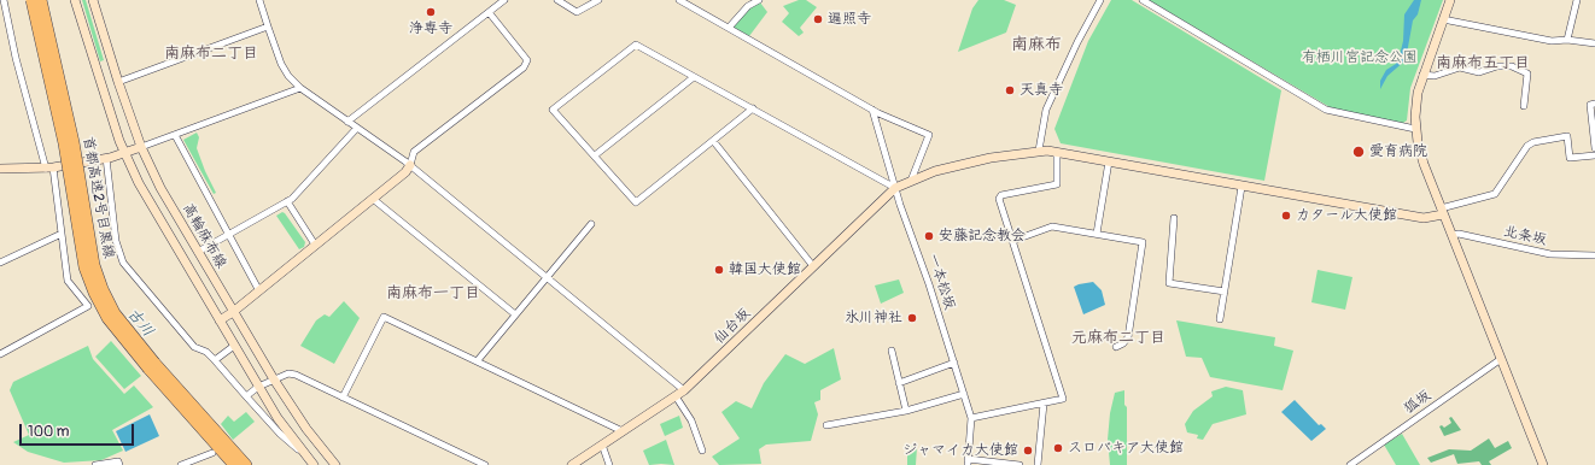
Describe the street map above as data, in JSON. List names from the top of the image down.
{
  "streets": {
    "highway": ["首都高速2号目黒線"],
    "street": [
      "高輪麻布線",
      "北条坂",
      "一本松坂",
      "仙台坂",
      "狐坂"
    ]
  },
  "crossings": [
    ["一本松坂", "仙台坂"]
  ],
  "districts": [
    "南麻布",
    "南麻布二丁目",
    "南麻布五丁目",
    "南麻布一丁目",
    "元麻布二丁目"
  ],
  "water": ["古川"],
  "parks": ["有栖川宮記念公園"],
  "places": [
    "浄専寺",
    "遍照寺",
    "天真寺",
    "愛育病院",
    "カタール大使館",
    "安藤記念教会",
    "韓国大使館",
    "氷川神社",
    "スロバキア大使館",
    "ジャマイカ大使館"
  ],
  "scale_bar": "100 m"
}
